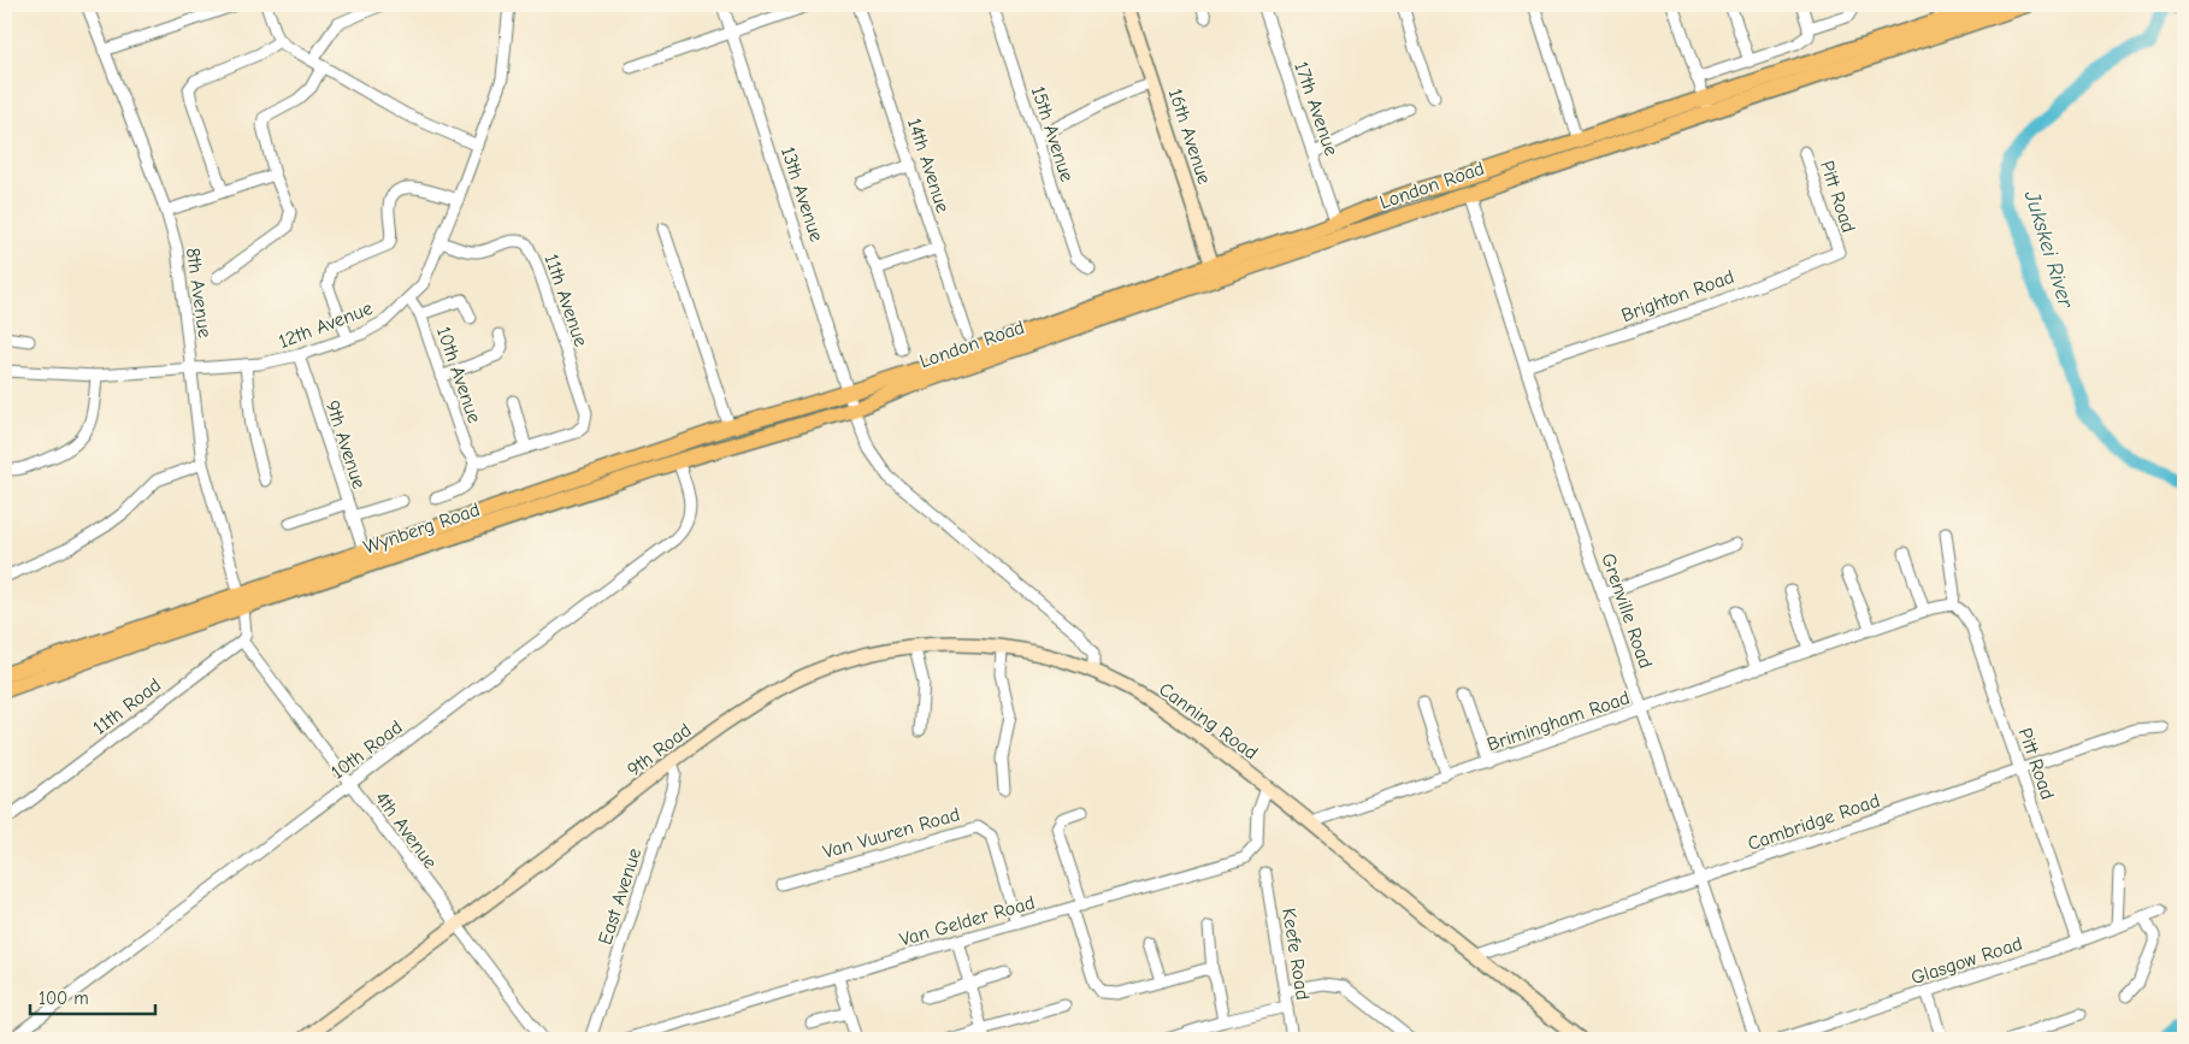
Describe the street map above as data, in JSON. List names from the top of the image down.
{
  "streets": {
    "main road": [
      "16th Avenue",
      "London Road",
      "Wynberg Road",
      "Canning Road",
      "9th Road"
    ],
    "street": [
      "17th Avenue",
      "15th Avenue",
      "14th Avenue",
      "13th Avenue",
      "Pitt Road",
      "8th Avenue",
      "Brighton Road",
      "11th Avenue",
      "12th Avenue",
      "10th Avenue",
      "9th Avenue",
      "Grenville Road",
      "11th Road",
      "Brimingham Road",
      "10th Road",
      "Cambridge Road",
      "4th Avenue",
      "Van Vuuren Road",
      "East Avenue",
      "Van Gelder Road",
      "Keefe Road",
      "Glasgow Road"
    ]
  },
  "crossings": [
    ["17th Avenue", "London Road"],
    ["16th Avenue", "London Road"],
    ["London Road", "13th Avenue"],
    ["London Road", "Wynberg Road"],
    ["London Road", "Grenville Road"],
    ["13th Avenue", "Wynberg Road"],
    ["Pitt Road", "Brighton Road"],
    ["Pitt Road", "Brimingham Road"],
    ["Pitt Road", "Cambridge Road"],
    ["Pitt Road", "Glasgow Road"],
    ["8th Avenue", "12th Avenue"],
    ["8th Avenue", "Wynberg Road"],
    ["Brighton Road", "Grenville Road"],
    ["11th Avenue", "12th Avenue"],
    ["12th Avenue", "10th Avenue"],
    ["12th Avenue", "9th Avenue"],
    ["Wynberg Road", "10th Road"],
    ["Grenville Road", "Brimingham Road"],
    ["Grenville Road", "Cambridge Road"],
    ["11th Road", "4th Avenue"],
    ["Canning Road", "Brimingham Road"],
    ["Canning Road", "9th Road"],
    ["Canning Road", "Cambridge Road"],
    ["Canning Road", "Van Gelder Road"],
    ["10th Road", "4th Avenue"],
    ["9th Road", "4th Avenue"],
    ["9th Road", "East Avenue"],
    ["Van Vuuren Road", "Van Gelder Road"]
  ],
  "water": ["Jukskei River"],
  "scale_bar": "100 m"
}
